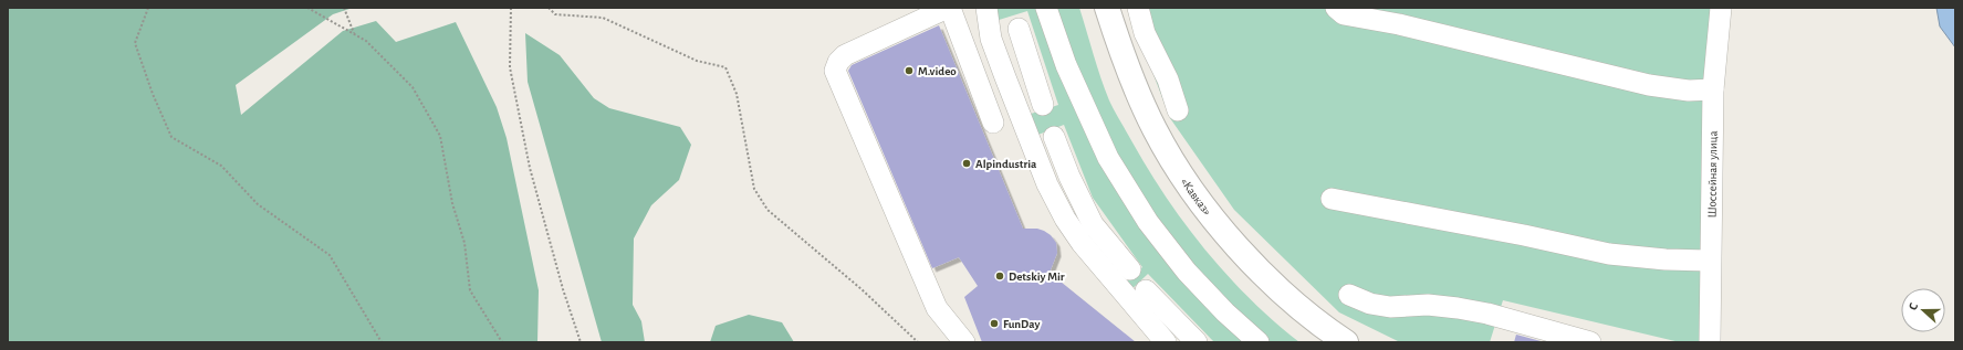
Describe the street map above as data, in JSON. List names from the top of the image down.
{
  "streets": {
    "main road": ["«Кавказ»"],
    "street": ["Шоссейная улица"]
  },
  "places": [
    "M.video",
    "Alpindustria",
    "Detskiy Mir",
    "FunDay"
  ],
  "north": "left"
}
